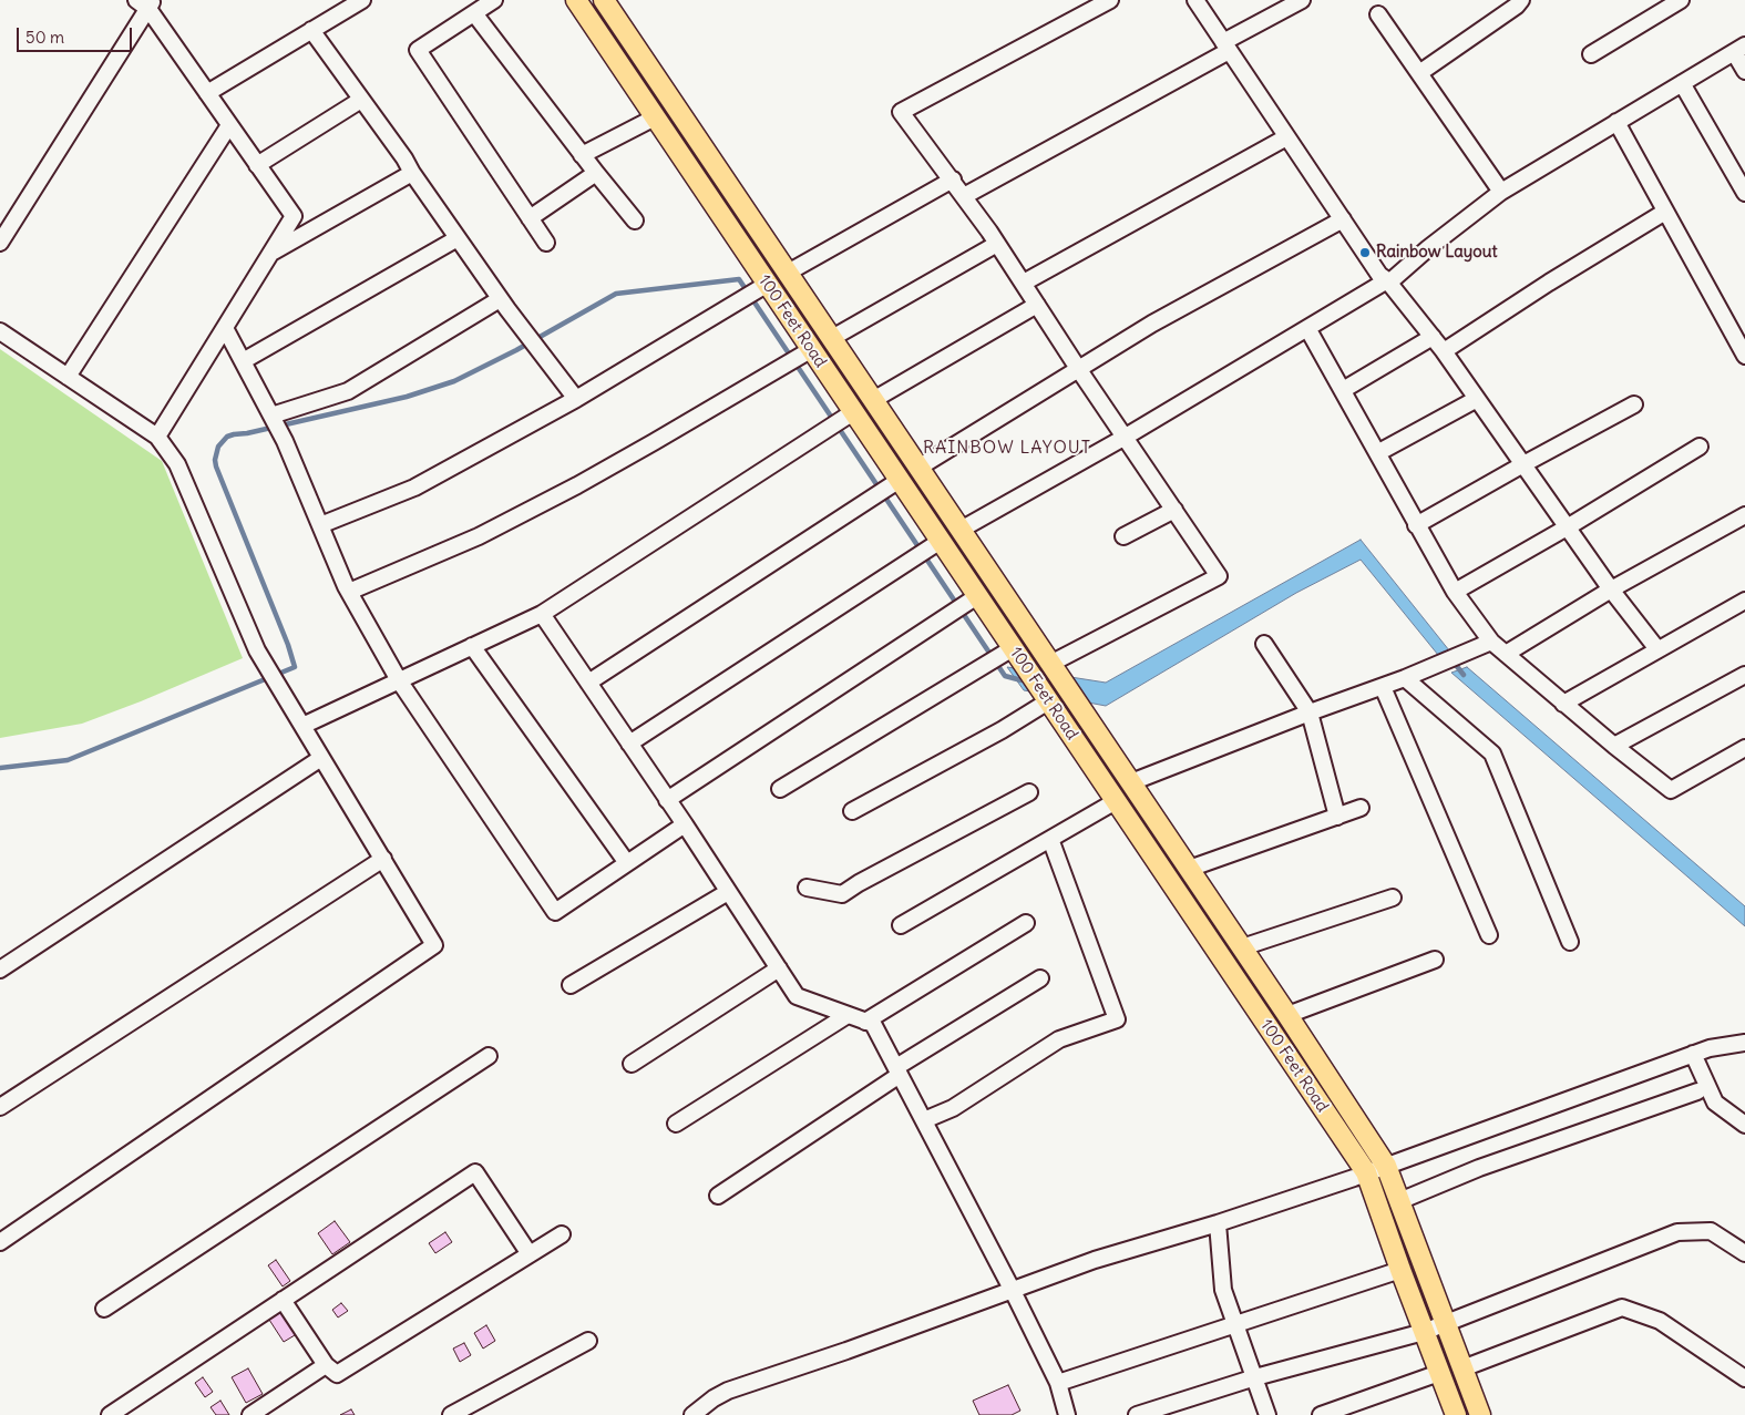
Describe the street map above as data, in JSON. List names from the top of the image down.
{
  "streets": {
    "main road": ["100 Feet Road"]
  },
  "districts": ["RAINBOW LAYOUT"],
  "places": ["Rainbow Layout"],
  "scale_bar": "50 m"
}
